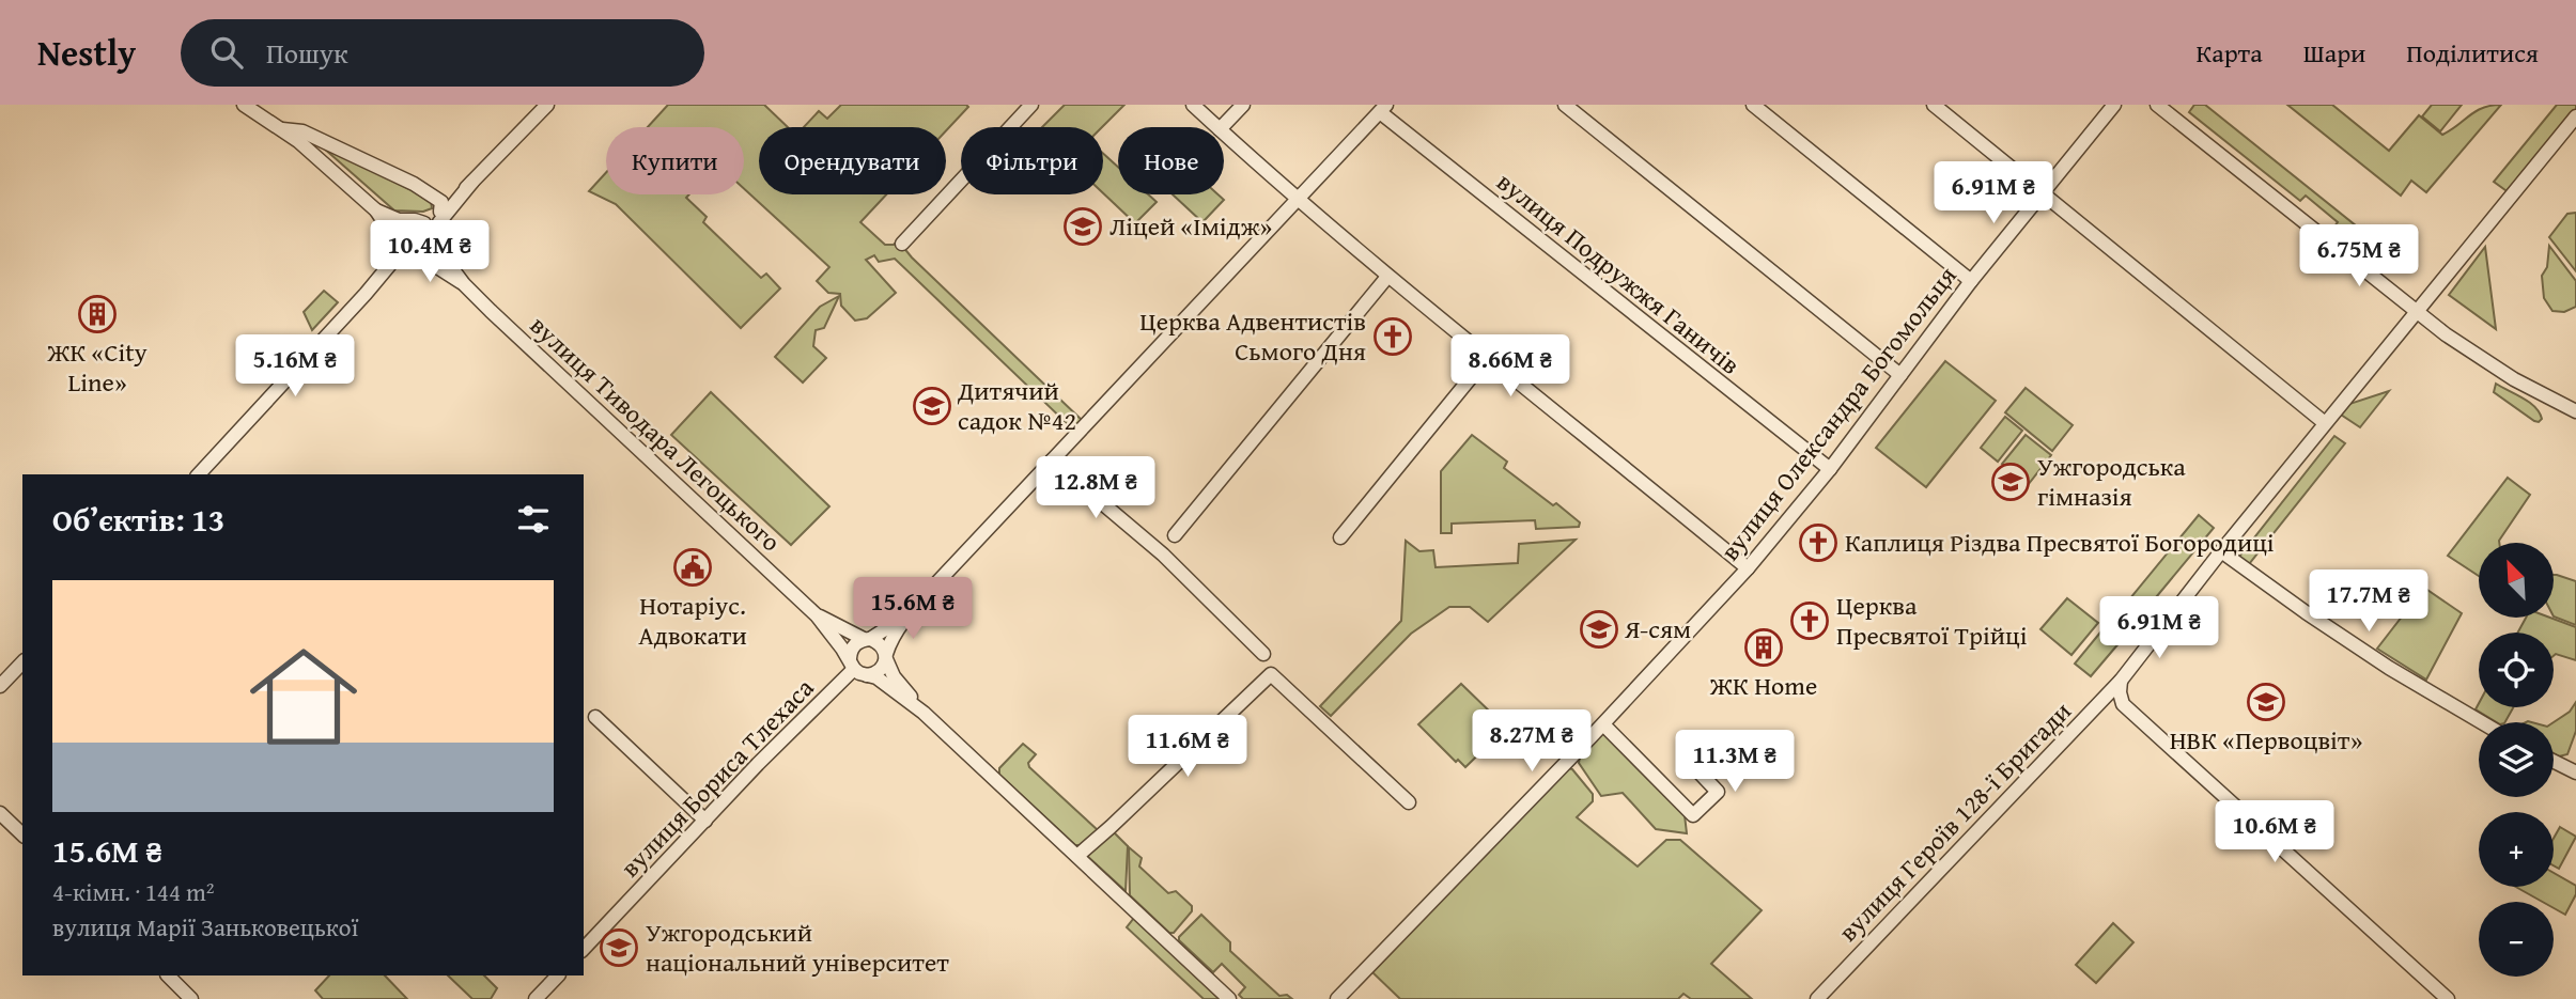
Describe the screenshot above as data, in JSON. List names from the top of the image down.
{
  "streets": {
    "street": [
      "вулиця Подружжя Ганичів",
      "вулиця Олександра Богомольця",
      "вулиця Тиводара Легоцького",
      "вулиця Бориса Тлехаса",
      "вулиця Героїв 128-ї Бригади"
    ]
  },
  "crossings": [
    ["вулиця Подружжя Ганичів", "вулиця Олександра Богомольця"],
    ["вулиця Тиводара Легоцького", "вулиця Бориса Тлехаса"]
  ],
  "places": {
    "school or university": [
      "Ліцей «Імідж»",
      "Дитячий садок №42",
      "Ужгородська гімназія",
      "Я-сям",
      "НВК «Первоцвіт»",
      "Ужгородський національний університет"
    ],
    "building": ["ЖК «City Line»", "ЖК Home"],
    "church": ["Церква Адвентистів Сьмого Дня", "Каплиця Різдва Пресвятої Богородиці", "Церква Пресвятої Трійці"],
    "public building": ["Нотаріус. Адвокати"]
  },
  "north": "top left",
  "page": {
    "header": "Nestly",
    "search": "Пошук",
    "nav": ["Карта", "Шари", "Поділитися"],
    "chip": [
      "Купити",
      "Орендувати",
      "Фільтри",
      "Нове"
    ],
    "price": [
      "6.91M ₴",
      "10.4M ₴",
      "6.75M ₴",
      "5.16M ₴",
      "8.66M ₴",
      "12.8M ₴",
      "17.7M ₴",
      "15.6M ₴",
      "6.91M ₴",
      "8.27M ₴",
      "11.6M ₴",
      "11.3M ₴",
      "10.6M ₴"
    ],
    "heading": "Об’єктів: 13",
    "map_buttons": ["+", "−"],
    "list": [
      {
        "name": "15.6M ₴",
        "note": "4-кімн. · 144 m² · вулиця Марії Заньковецької"
      }
    ]
  }
}
